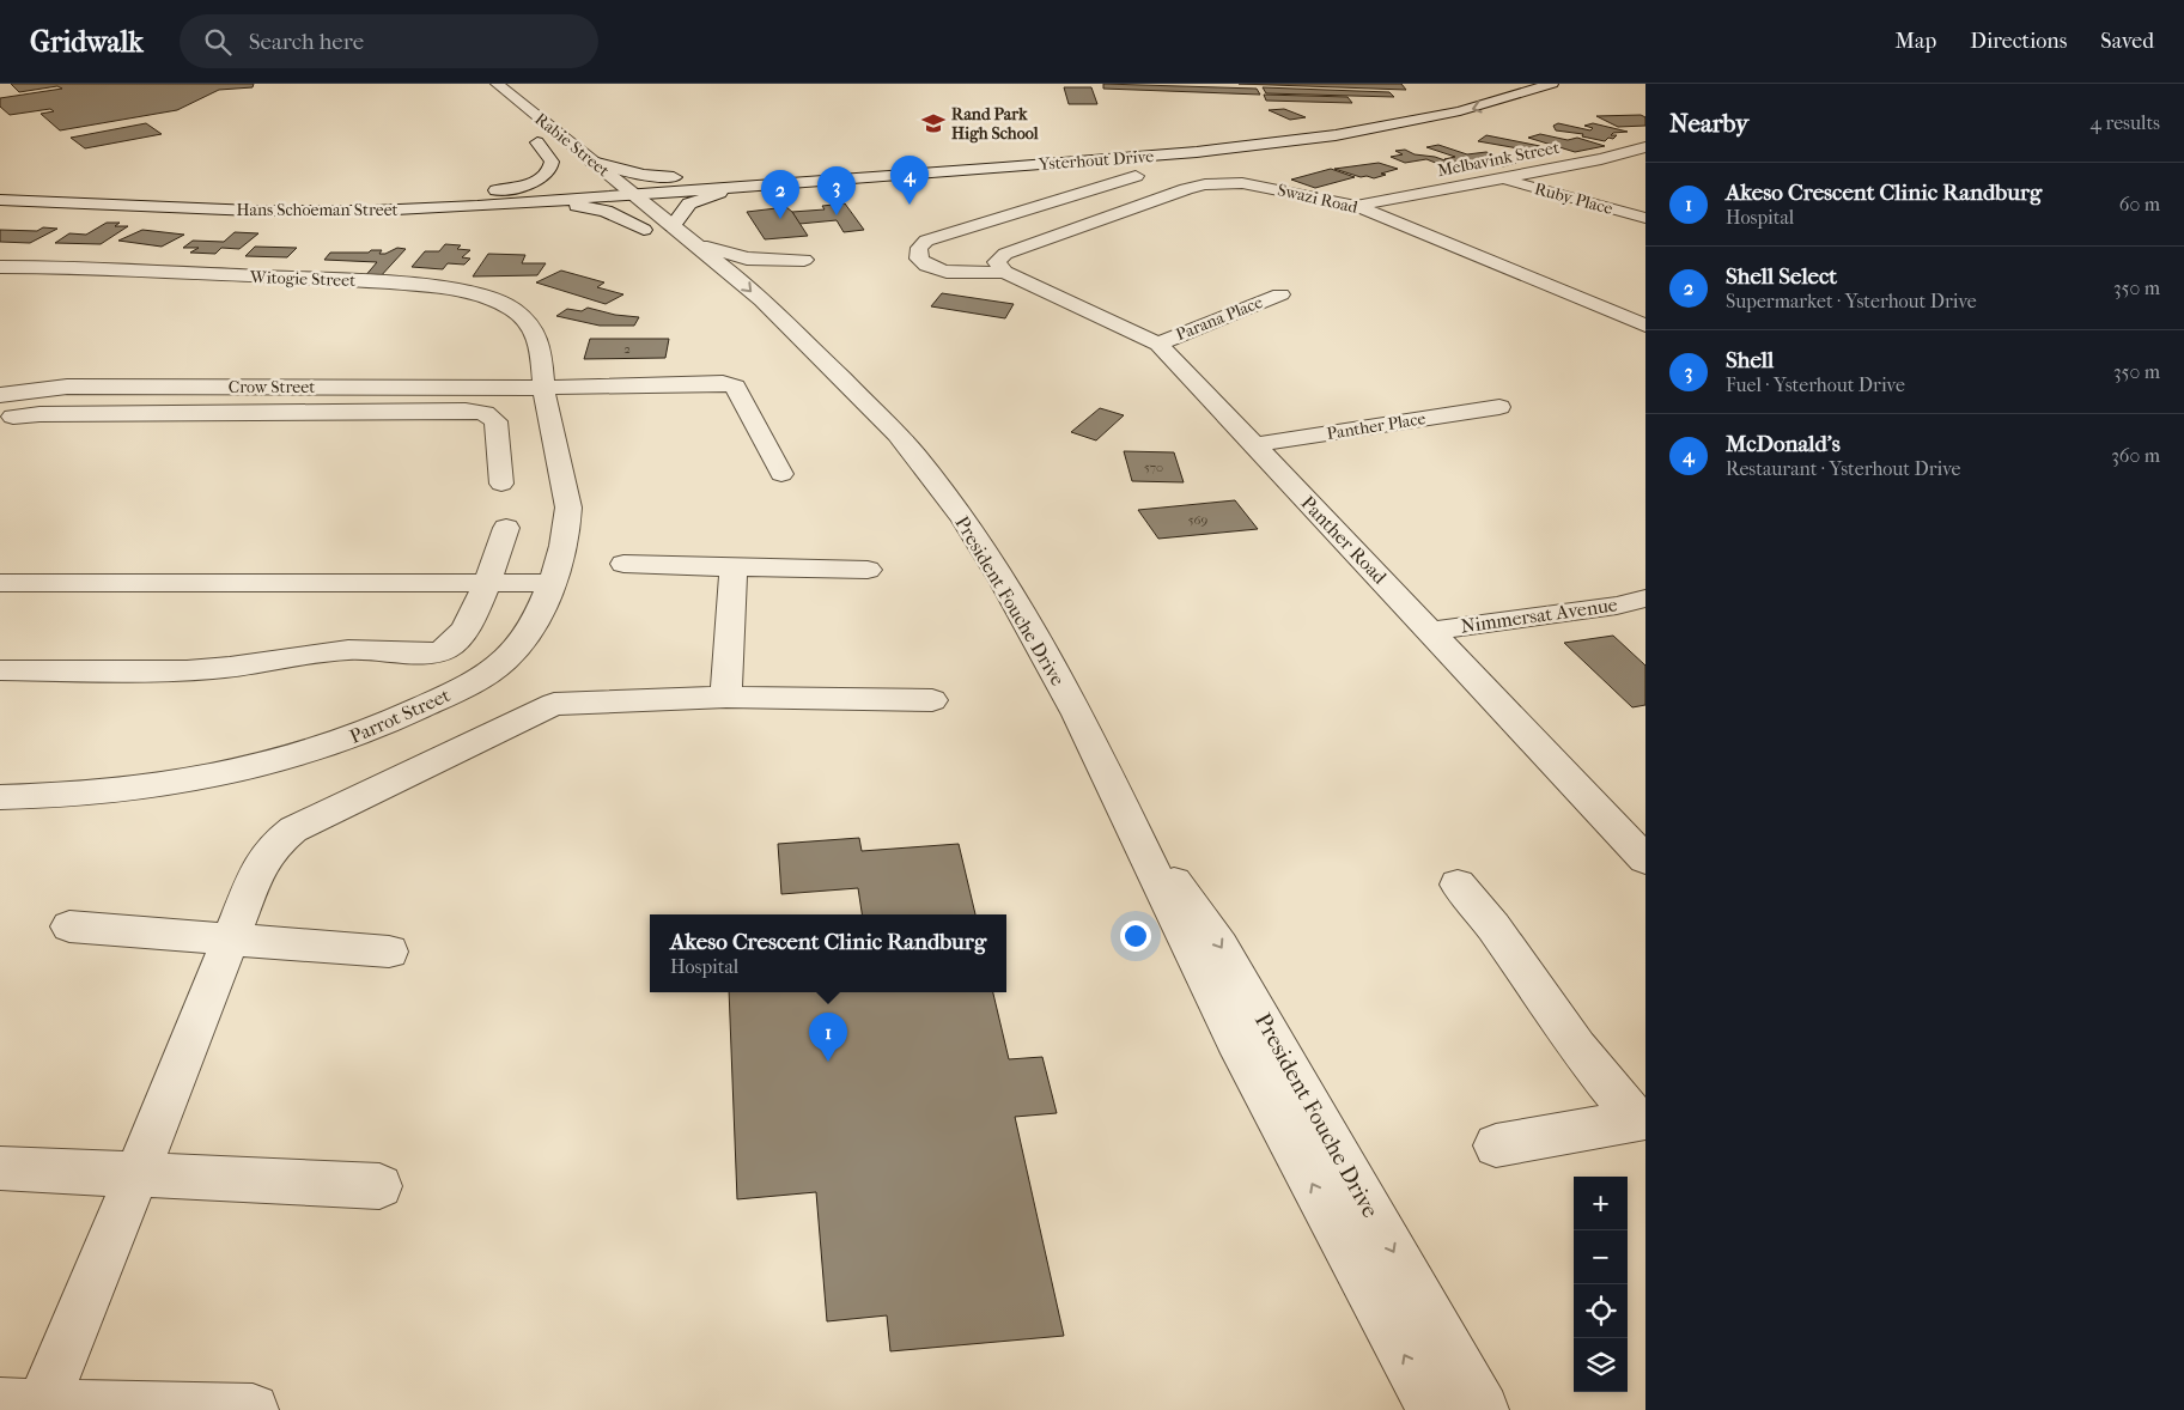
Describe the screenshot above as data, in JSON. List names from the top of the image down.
{
  "streets": {
    "street": [
      "Rabie Street",
      "Melbavink Street",
      "Ysterhout Drive",
      "Swazi Road",
      "Ruby Place",
      "Hans Schoeman Street",
      "Witogie Street",
      "Parana Place",
      "Crow Street",
      "Panther Place",
      "Panther Road",
      "President Fouche Drive",
      "Nimmersat Avenue",
      "Parrot Street"
    ]
  },
  "crossings": [
    ["Rabie Street", "Ysterhout Drive"],
    ["Rabie Street", "Hans Schoeman Street"],
    ["Rabie Street", "President Fouche Drive"],
    ["Melbavink Street", "Swazi Road"],
    ["Melbavink Street", "Ruby Place"],
    ["Ysterhout Drive", "Hans Schoeman Street"],
    ["Ysterhout Drive", "President Fouche Drive"],
    ["Swazi Road", "Panther Road"],
    ["Hans Schoeman Street", "President Fouche Drive"],
    ["Witogie Street", "Crow Street"],
    ["Witogie Street", "Parrot Street"],
    ["Parana Place", "Panther Road"],
    ["Crow Street", "Parrot Street"],
    ["Panther Place", "Panther Road"],
    ["Panther Road", "Nimmersat Avenue"]
  ],
  "places": {
    "school or university": ["Rand Park High School"]
  },
  "house_numbers": ["2", "570", "569"],
  "page": {
    "header": "Gridwalk",
    "search": "Search here",
    "nav": ["Map", "Directions", "Saved"],
    "heading": ["Nearby", "4 results"],
    "pins": [
      "4",
      "3",
      "2",
      "1"
    ],
    "list": [
      {
        "mark": "1",
        "name": "Akeso Crescent Clinic Randburg",
        "note": "Hospital",
        "value": "60 m"
      },
      {
        "mark": "2",
        "name": "Shell Select",
        "note": "Supermarket · Ysterhout Drive",
        "value": "350 m"
      },
      {
        "mark": "3",
        "name": "Shell",
        "note": "Fuel · Ysterhout Drive",
        "value": "350 m"
      },
      {
        "mark": "4",
        "name": "McDonald's",
        "note": "Restaurant · Ysterhout Drive",
        "value": "360 m"
      }
    ],
    "popup": ["Akeso Crescent Clinic Randburg", "Hospital"],
    "map_buttons": ["+", "−"]
  }
}
